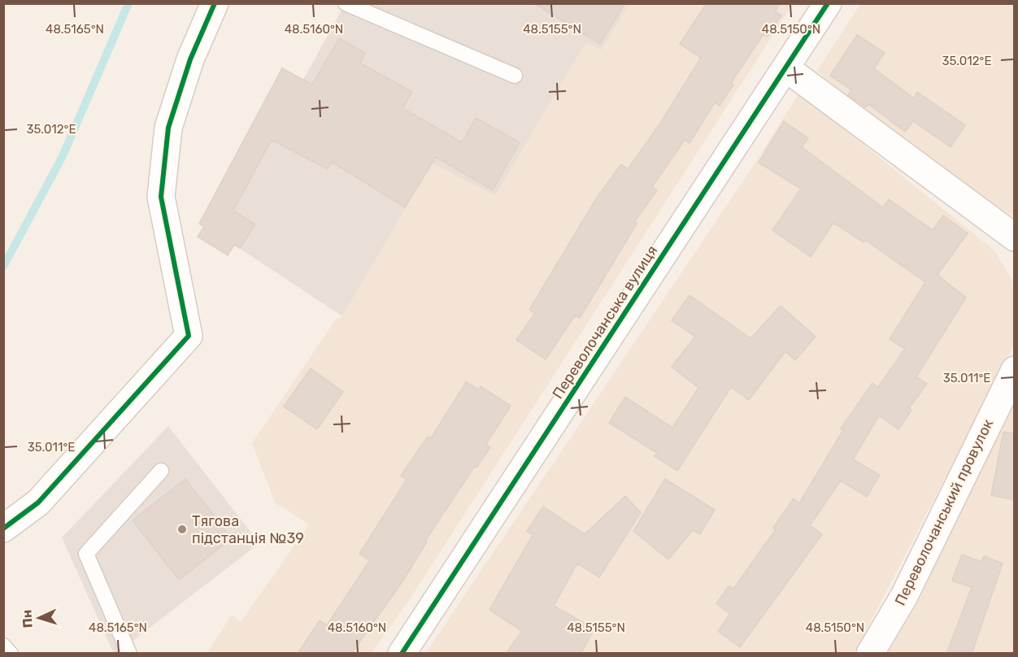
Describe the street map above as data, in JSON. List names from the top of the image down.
{
  "streets": {
    "street": ["Переволочанська вулиця", "Переволочанський провулок"]
  },
  "places": ["Тягова пiдстанцiя №39"],
  "north": "left",
  "coordinates": [
    "48.5165°N",
    "48.5160°N",
    "48.5155°N",
    "48.5150°N",
    "35.012°E",
    "35.011°E"
  ]
}
